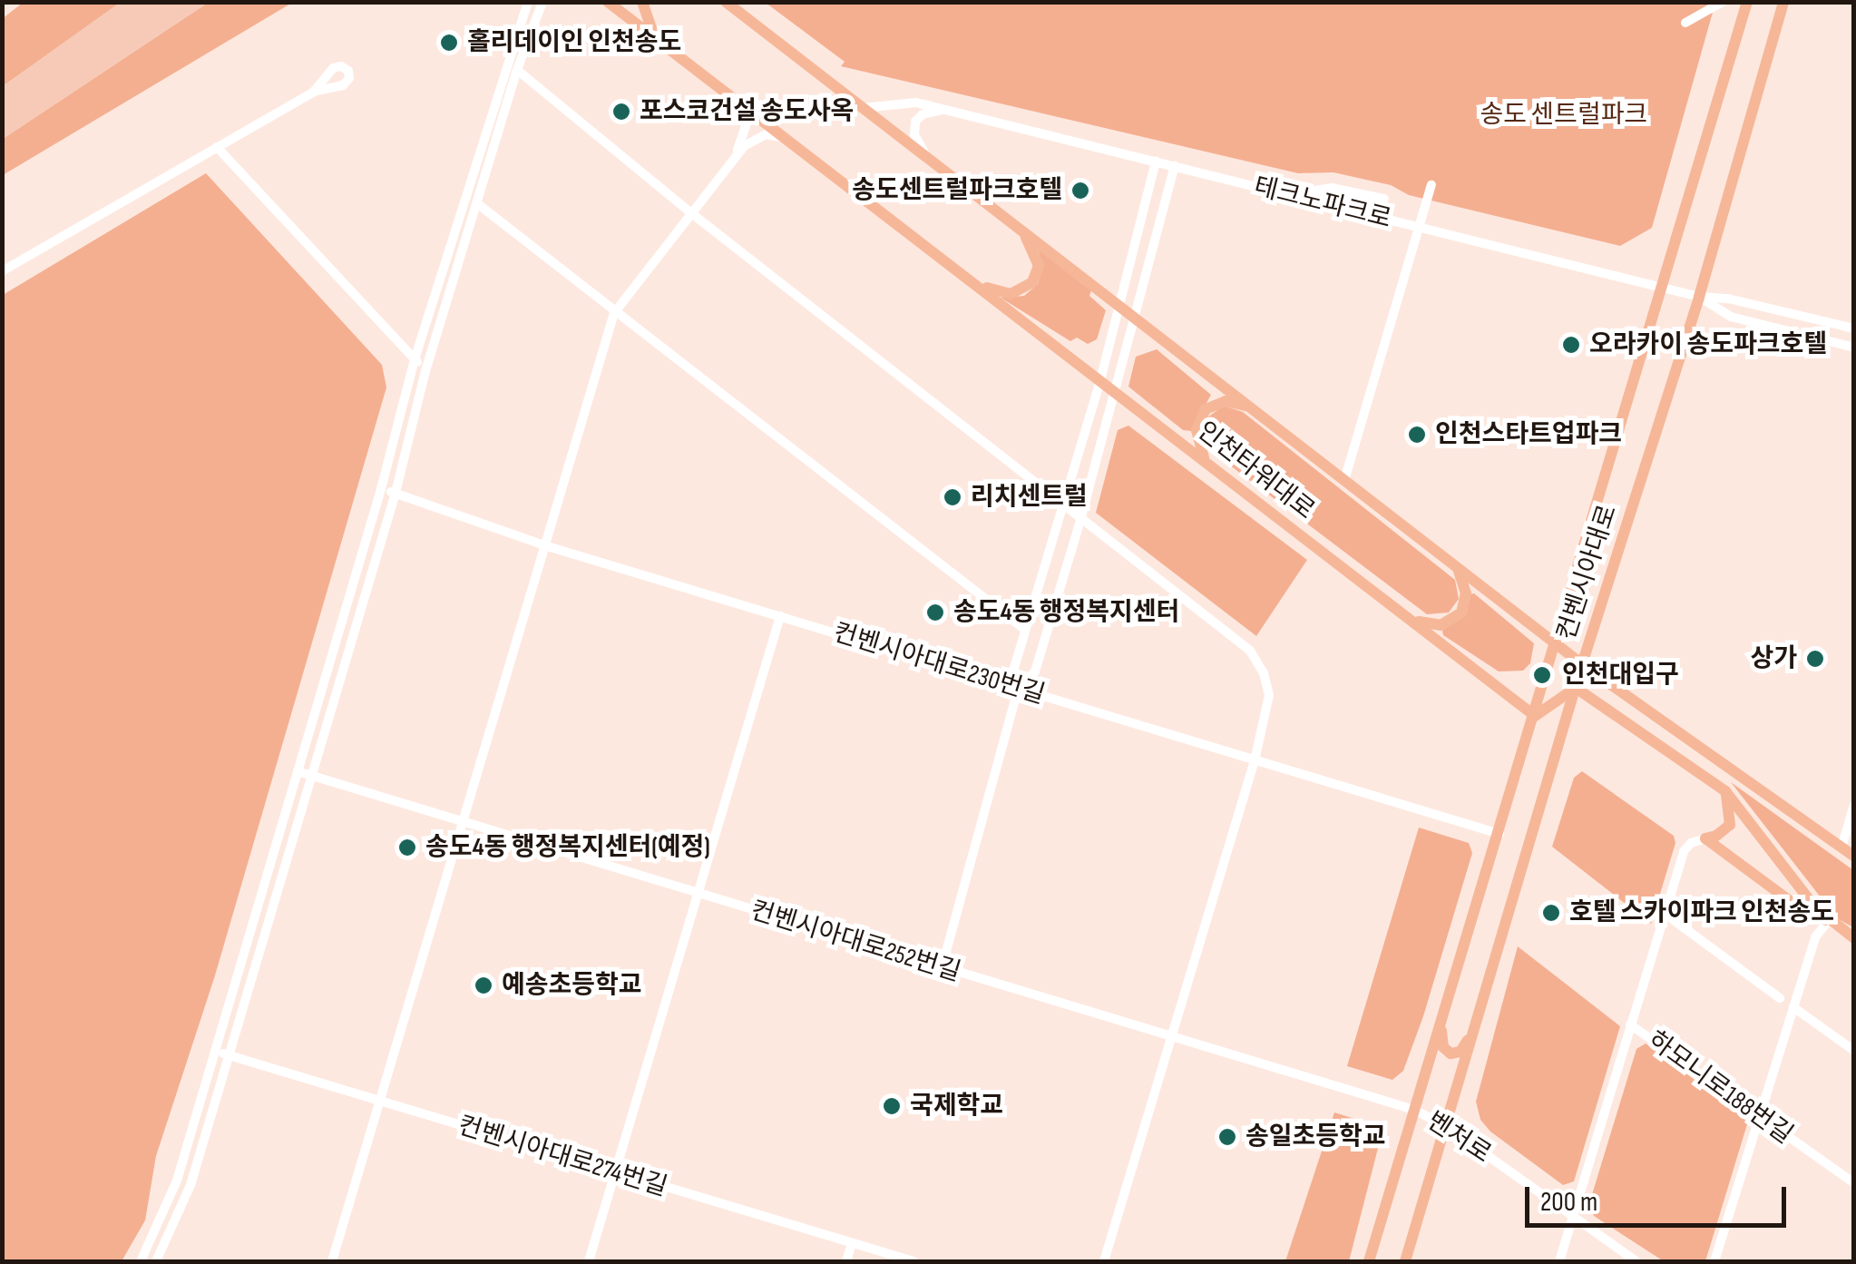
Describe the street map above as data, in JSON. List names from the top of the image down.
{
  "streets": {
    "main road": ["인천타워대로", "컨벤시아대로"],
    "street": [
      "테크노파크로",
      "컨벤시아대로230번길",
      "컨벤시아대로252번길",
      "하모니로188번길",
      "벤처로",
      "컨벤시아대로274번길"
    ]
  },
  "crossings": [
    ["테크노파크로", "인천타워대로"],
    ["테크노파크로", "컨벤시아대로"],
    ["인천타워대로", "컨벤시아대로"],
    ["컨벤시아대로", "컨벤시아대로230번길"],
    ["컨벤시아대로", "컨벤시아대로252번길"],
    ["컨벤시아대로", "벤처로"],
    ["컨벤시아대로252번길", "벤처로"]
  ],
  "parks": ["송도 센트럴파크"],
  "places": [
    "홀리데이인 인천송도",
    "포스코건설 송도사옥",
    "송도센트럴파크호텔",
    "오라카이 송도파크호텔",
    "인천스타트업파크",
    "리치센트럴",
    "송도4동 행정복지센터",
    "상가",
    "인천대입구",
    "송도4동 행정복지센터(예정)",
    "호텔 스카이파크 인천송도",
    "예송초등학교",
    "국제학교",
    "송일초등학교"
  ],
  "scale_bar": "200 m"
}
